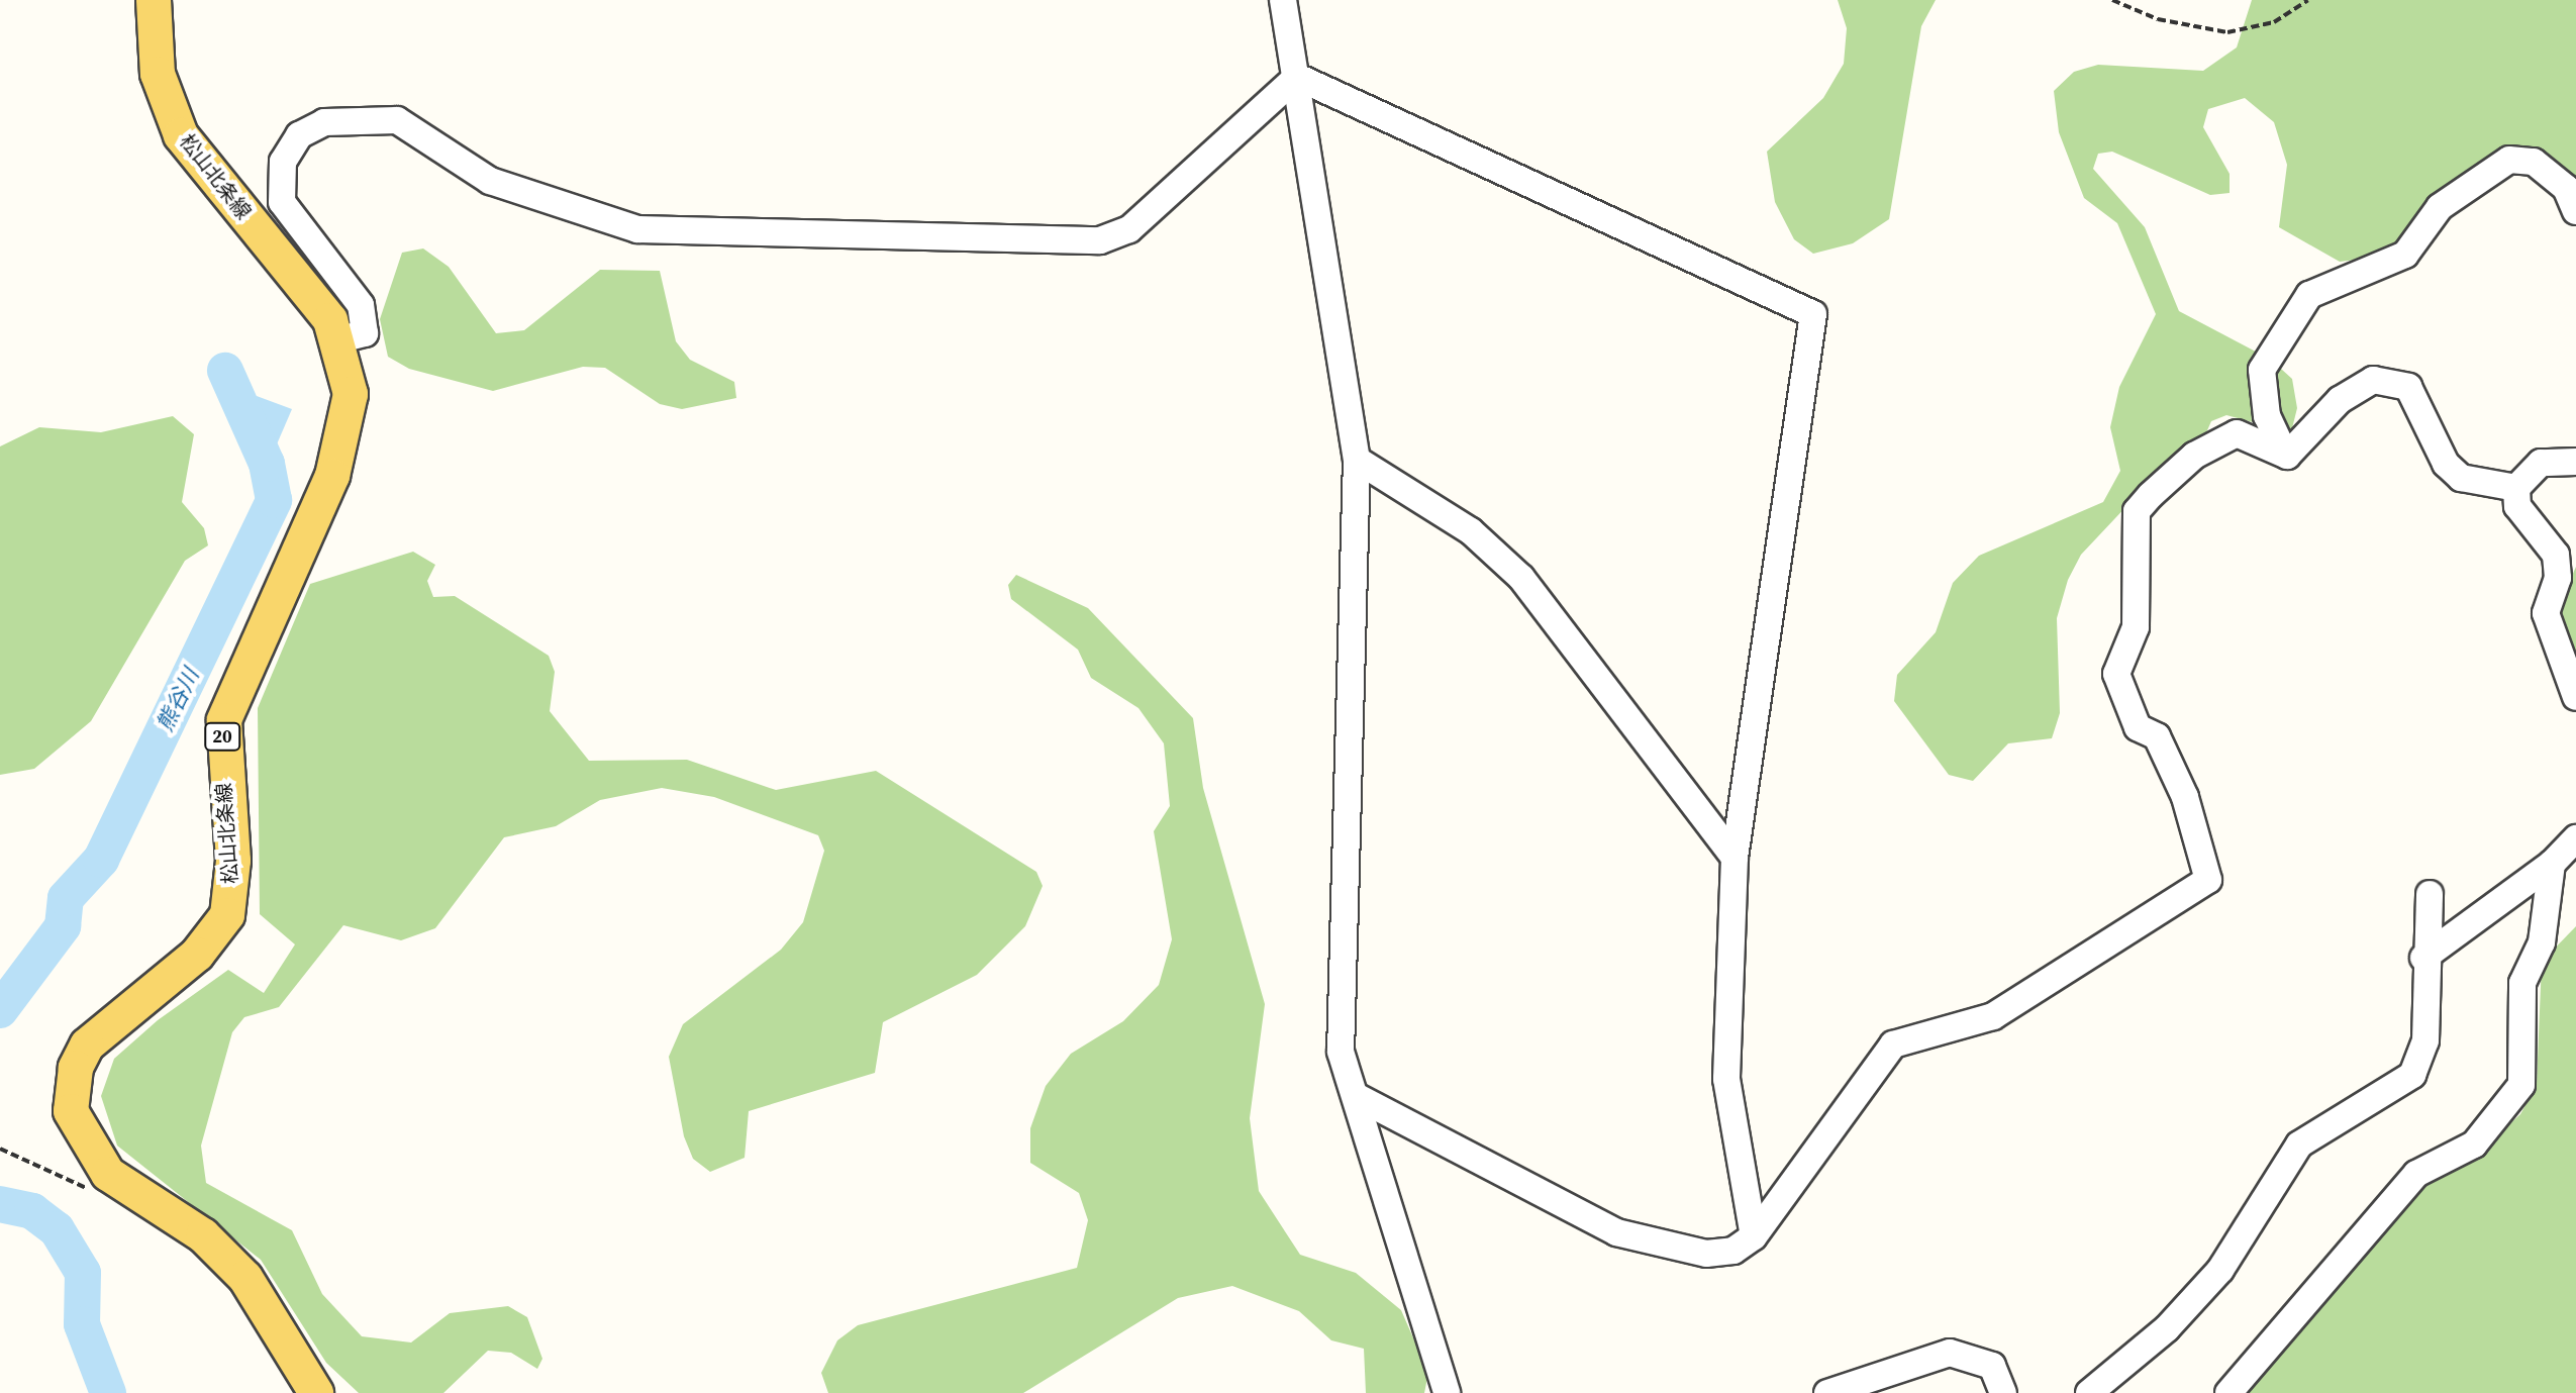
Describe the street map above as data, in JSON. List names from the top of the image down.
{
  "streets": {
    "main road": ["松山北条線", "20"]
  },
  "water": ["熊谷川"]
}
